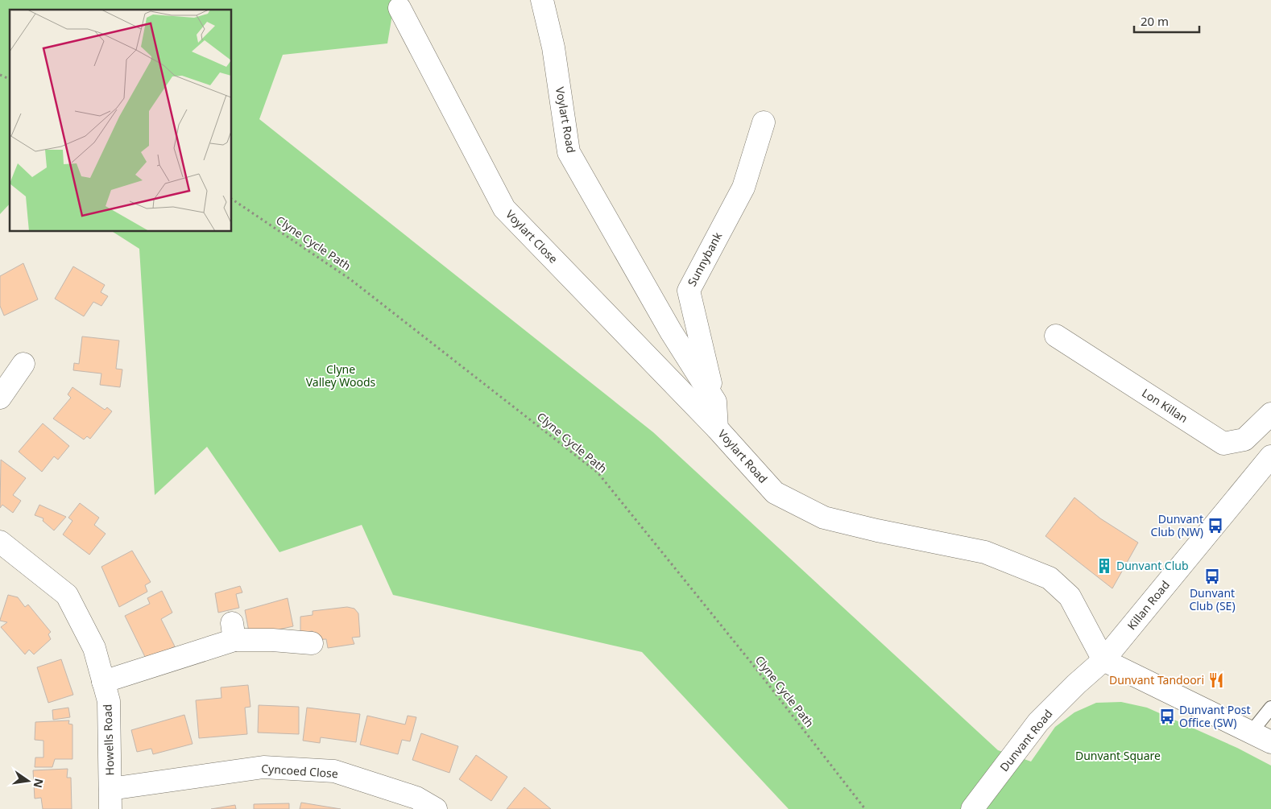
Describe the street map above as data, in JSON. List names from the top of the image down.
{
  "streets": {
    "street": [
      "Voylart Road",
      "Voylart Close",
      "Sunnybank",
      "Lon Killan",
      "Killan Road",
      "Howells Road",
      "Dunvant Road",
      "Cyncoed Close"
    ],
    "path": ["Clyne Cycle Path"]
  },
  "crossings": [
    ["Voylart Road", "Voylart Close"],
    ["Voylart Road", "Sunnybank"],
    ["Voylart Road", "Killan Road"],
    ["Voylart Road", "Dunvant Road"],
    ["Killan Road", "Dunvant Road"],
    ["Howells Road", "Cyncoed Close"]
  ],
  "parks": ["Clyne Valley Woods", "Dunvant Square"],
  "places": {
    "bus stop": ["Dunvant Club (NW)", "Dunvant Club (SE)", "Dunvant Post Office (SW)"],
    "building": ["Dunvant Club"],
    "restaurant": ["Dunvant Tandoori"]
  },
  "scale_bar": "20 m",
  "north": "right"
}
